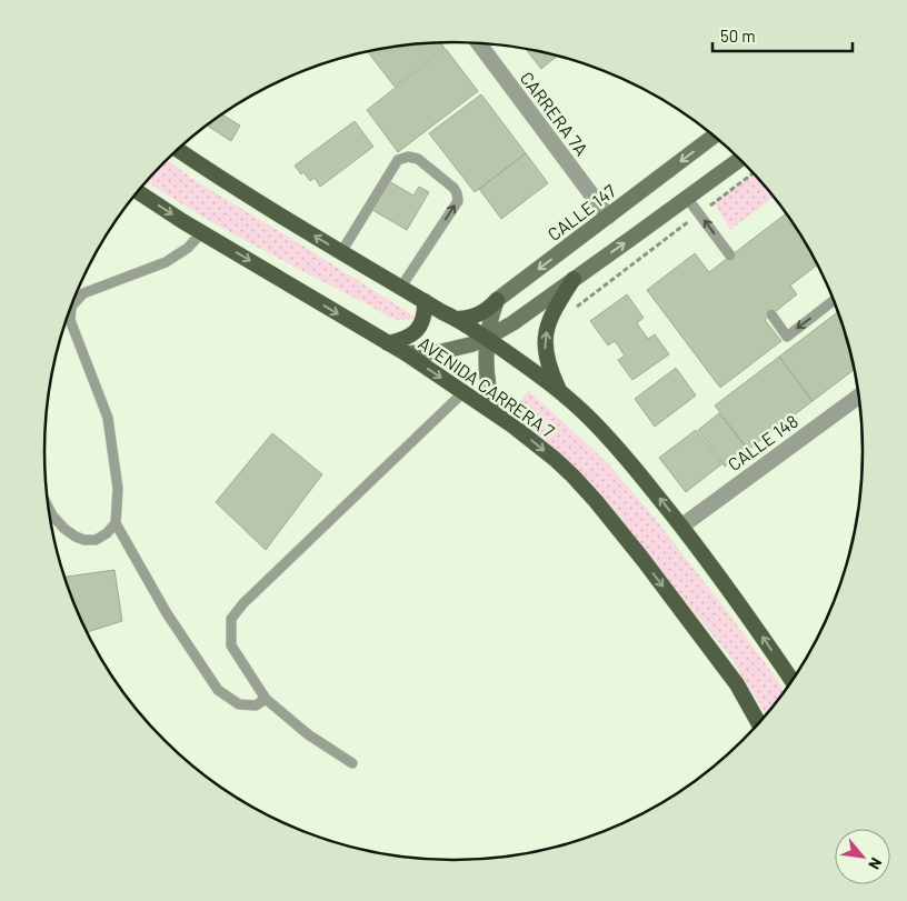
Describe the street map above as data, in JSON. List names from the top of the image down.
{
  "streets": {
    "main road": ["CALLE 147", "AVENIDA CARRERA 7"],
    "street": ["CARRERA 7A", "CALLE 148"]
  },
  "crossings": [
    ["CARRERA 7A", "CALLE 147"],
    ["AVENIDA CARRERA 7", "CALLE 148"]
  ],
  "scale_bar": "50 m",
  "north": "bottom right"
}
